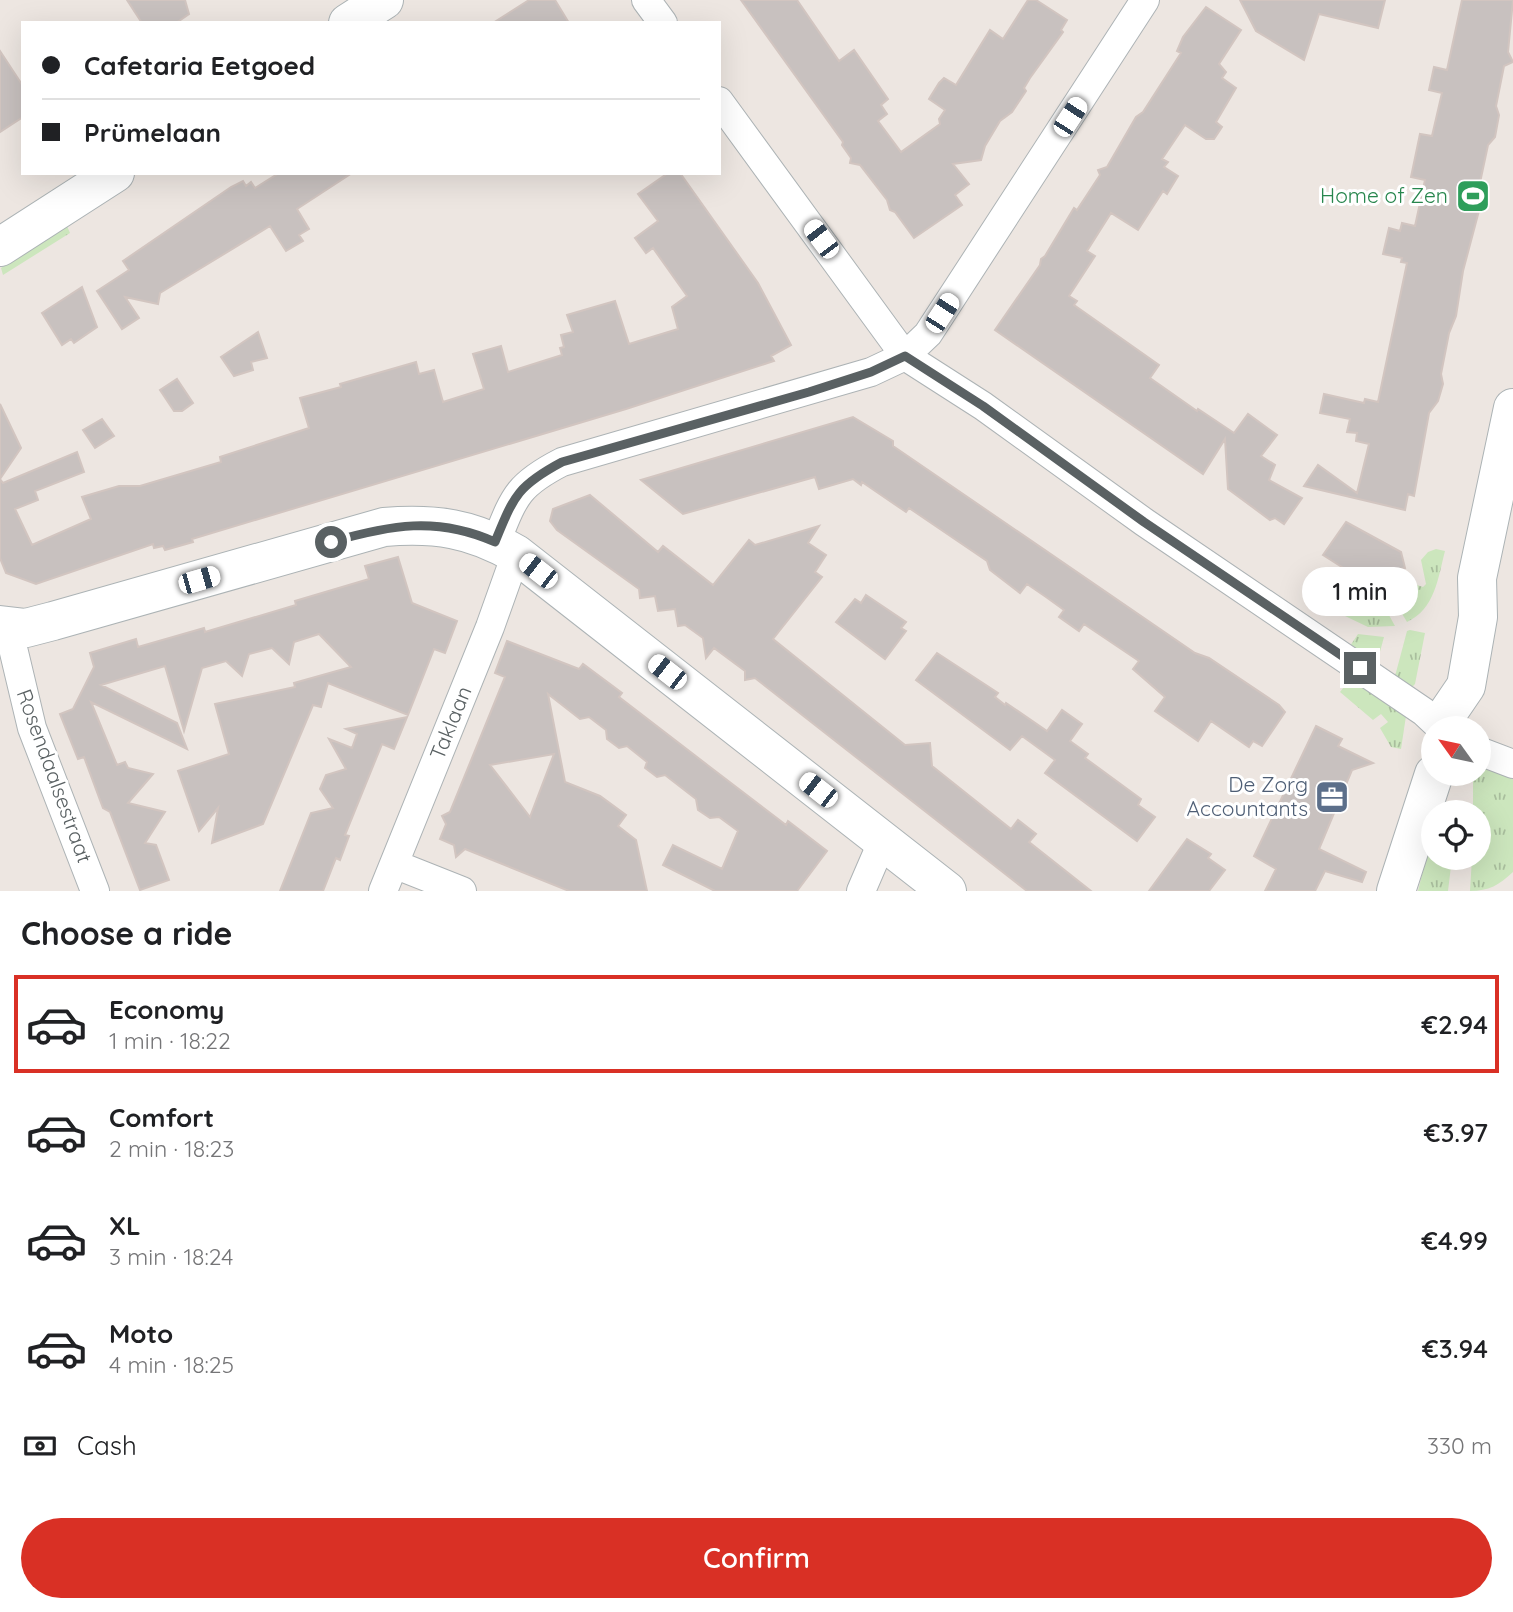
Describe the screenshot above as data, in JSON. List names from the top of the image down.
{
  "streets": {
    "street": ["Taklaan", "Rosendaalsestraat"]
  },
  "places": {
    "sports": ["Home of Zen"],
    "office": ["De Zorg Accountants"]
  },
  "north": "top left",
  "page": {
    "banner": ["Cafetaria Eetgoed", "Prümelaan"],
    "bubble": "1 min",
    "heading": "Choose a ride",
    "list": [
      {
        "name": "Economy",
        "note": "1 min · 18:22",
        "value": "€2.94"
      },
      {
        "name": "Comfort",
        "note": "2 min · 18:23",
        "value": "€3.97"
      },
      {
        "name": "XL",
        "note": "3 min · 18:24",
        "value": "€4.99"
      },
      {
        "name": "Moto",
        "note": "4 min · 18:25",
        "value": "€3.94"
      }
    ],
    "pay": ["Cash", "330 m"],
    "buttons": "Confirm"
  }
}
